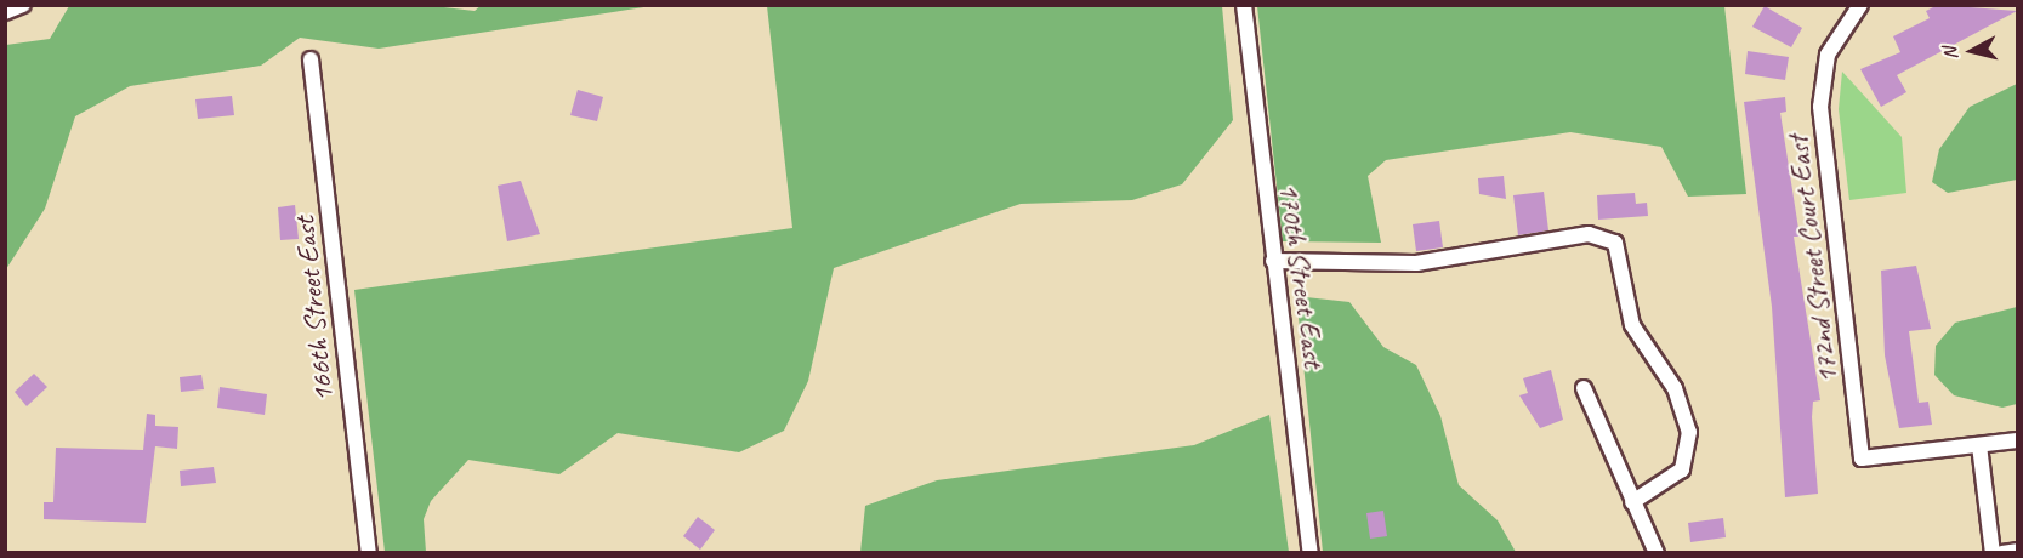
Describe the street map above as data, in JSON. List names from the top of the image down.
{
  "streets": {
    "street": ["172nd Street Court East", "170th Street East", "166th Street East"]
  },
  "north": "left"
}
